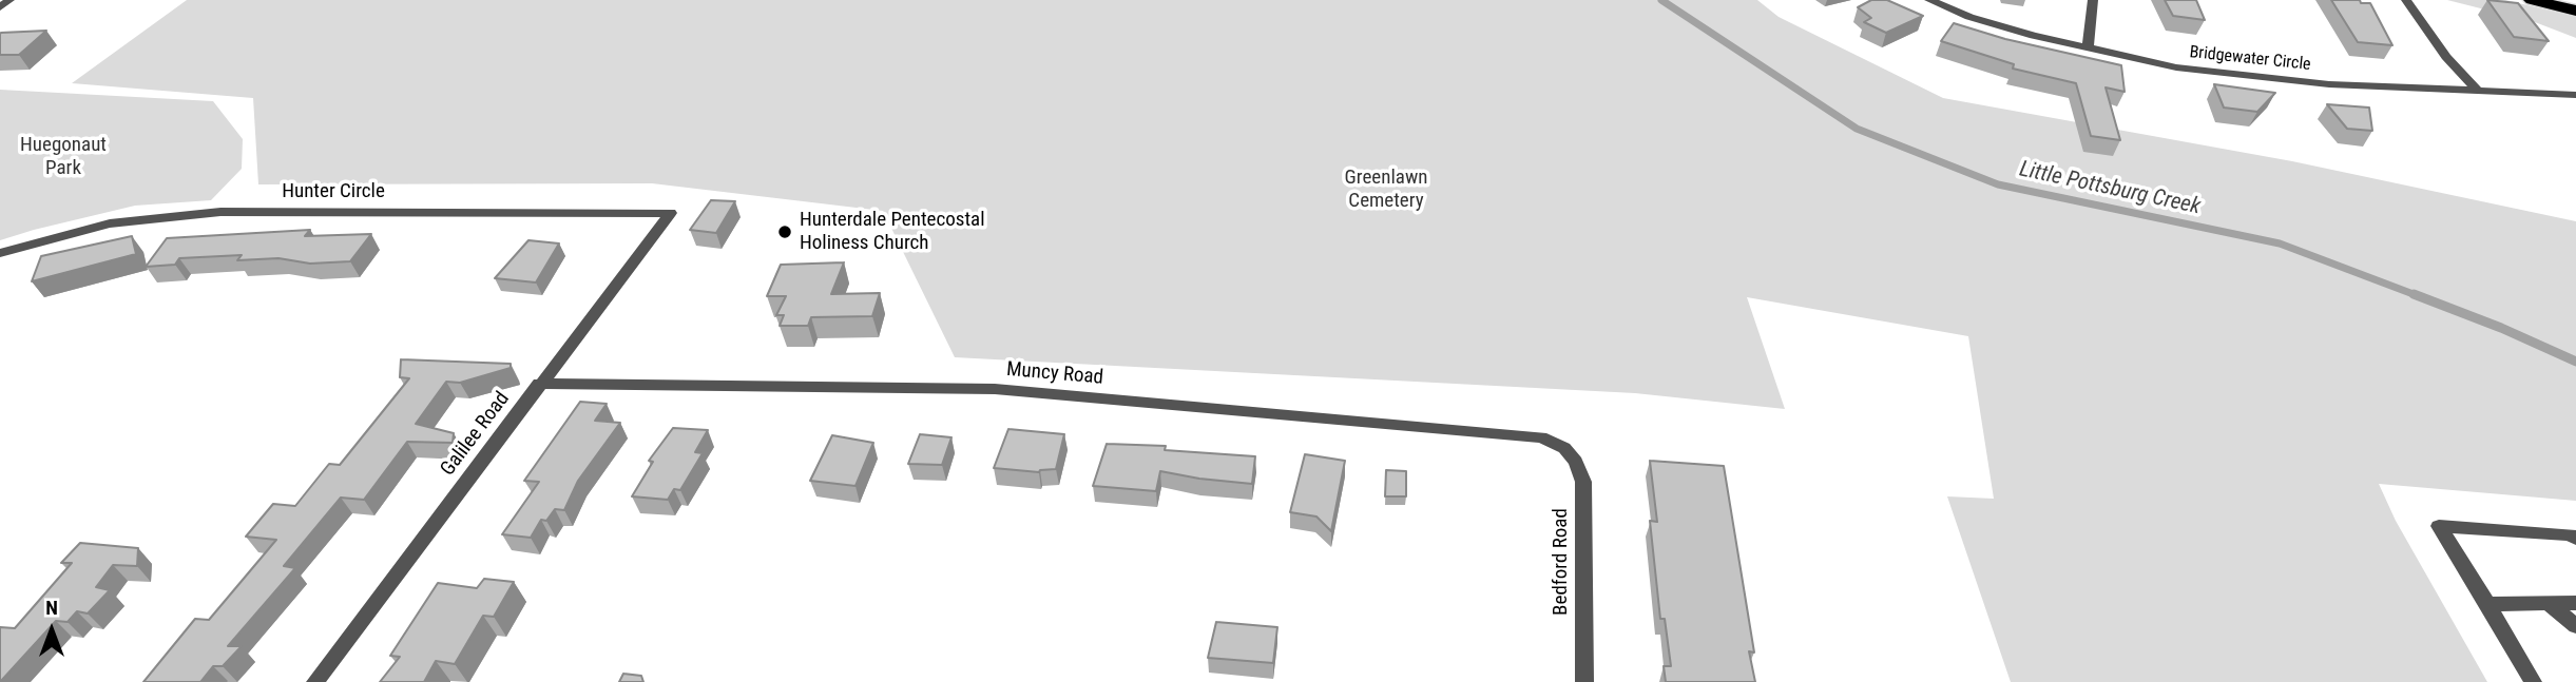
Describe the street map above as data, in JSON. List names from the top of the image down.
{
  "streets": {
    "street": [
      "Bridgewater Circle",
      "Hunter Circle",
      "Muncy Road",
      "Galilee Road",
      "Bedford Road"
    ]
  },
  "crossings": [
    ["Hunter Circle", "Galilee Road"],
    ["Muncy Road", "Galilee Road"],
    ["Muncy Road", "Bedford Road"]
  ],
  "water": ["Little Pottsburg Creek"],
  "parks": ["Huegonaut Park", "Greenlawn Cemetery"],
  "places": ["Hunterdale Pentecostal Holiness Church"],
  "north": "top"
}
